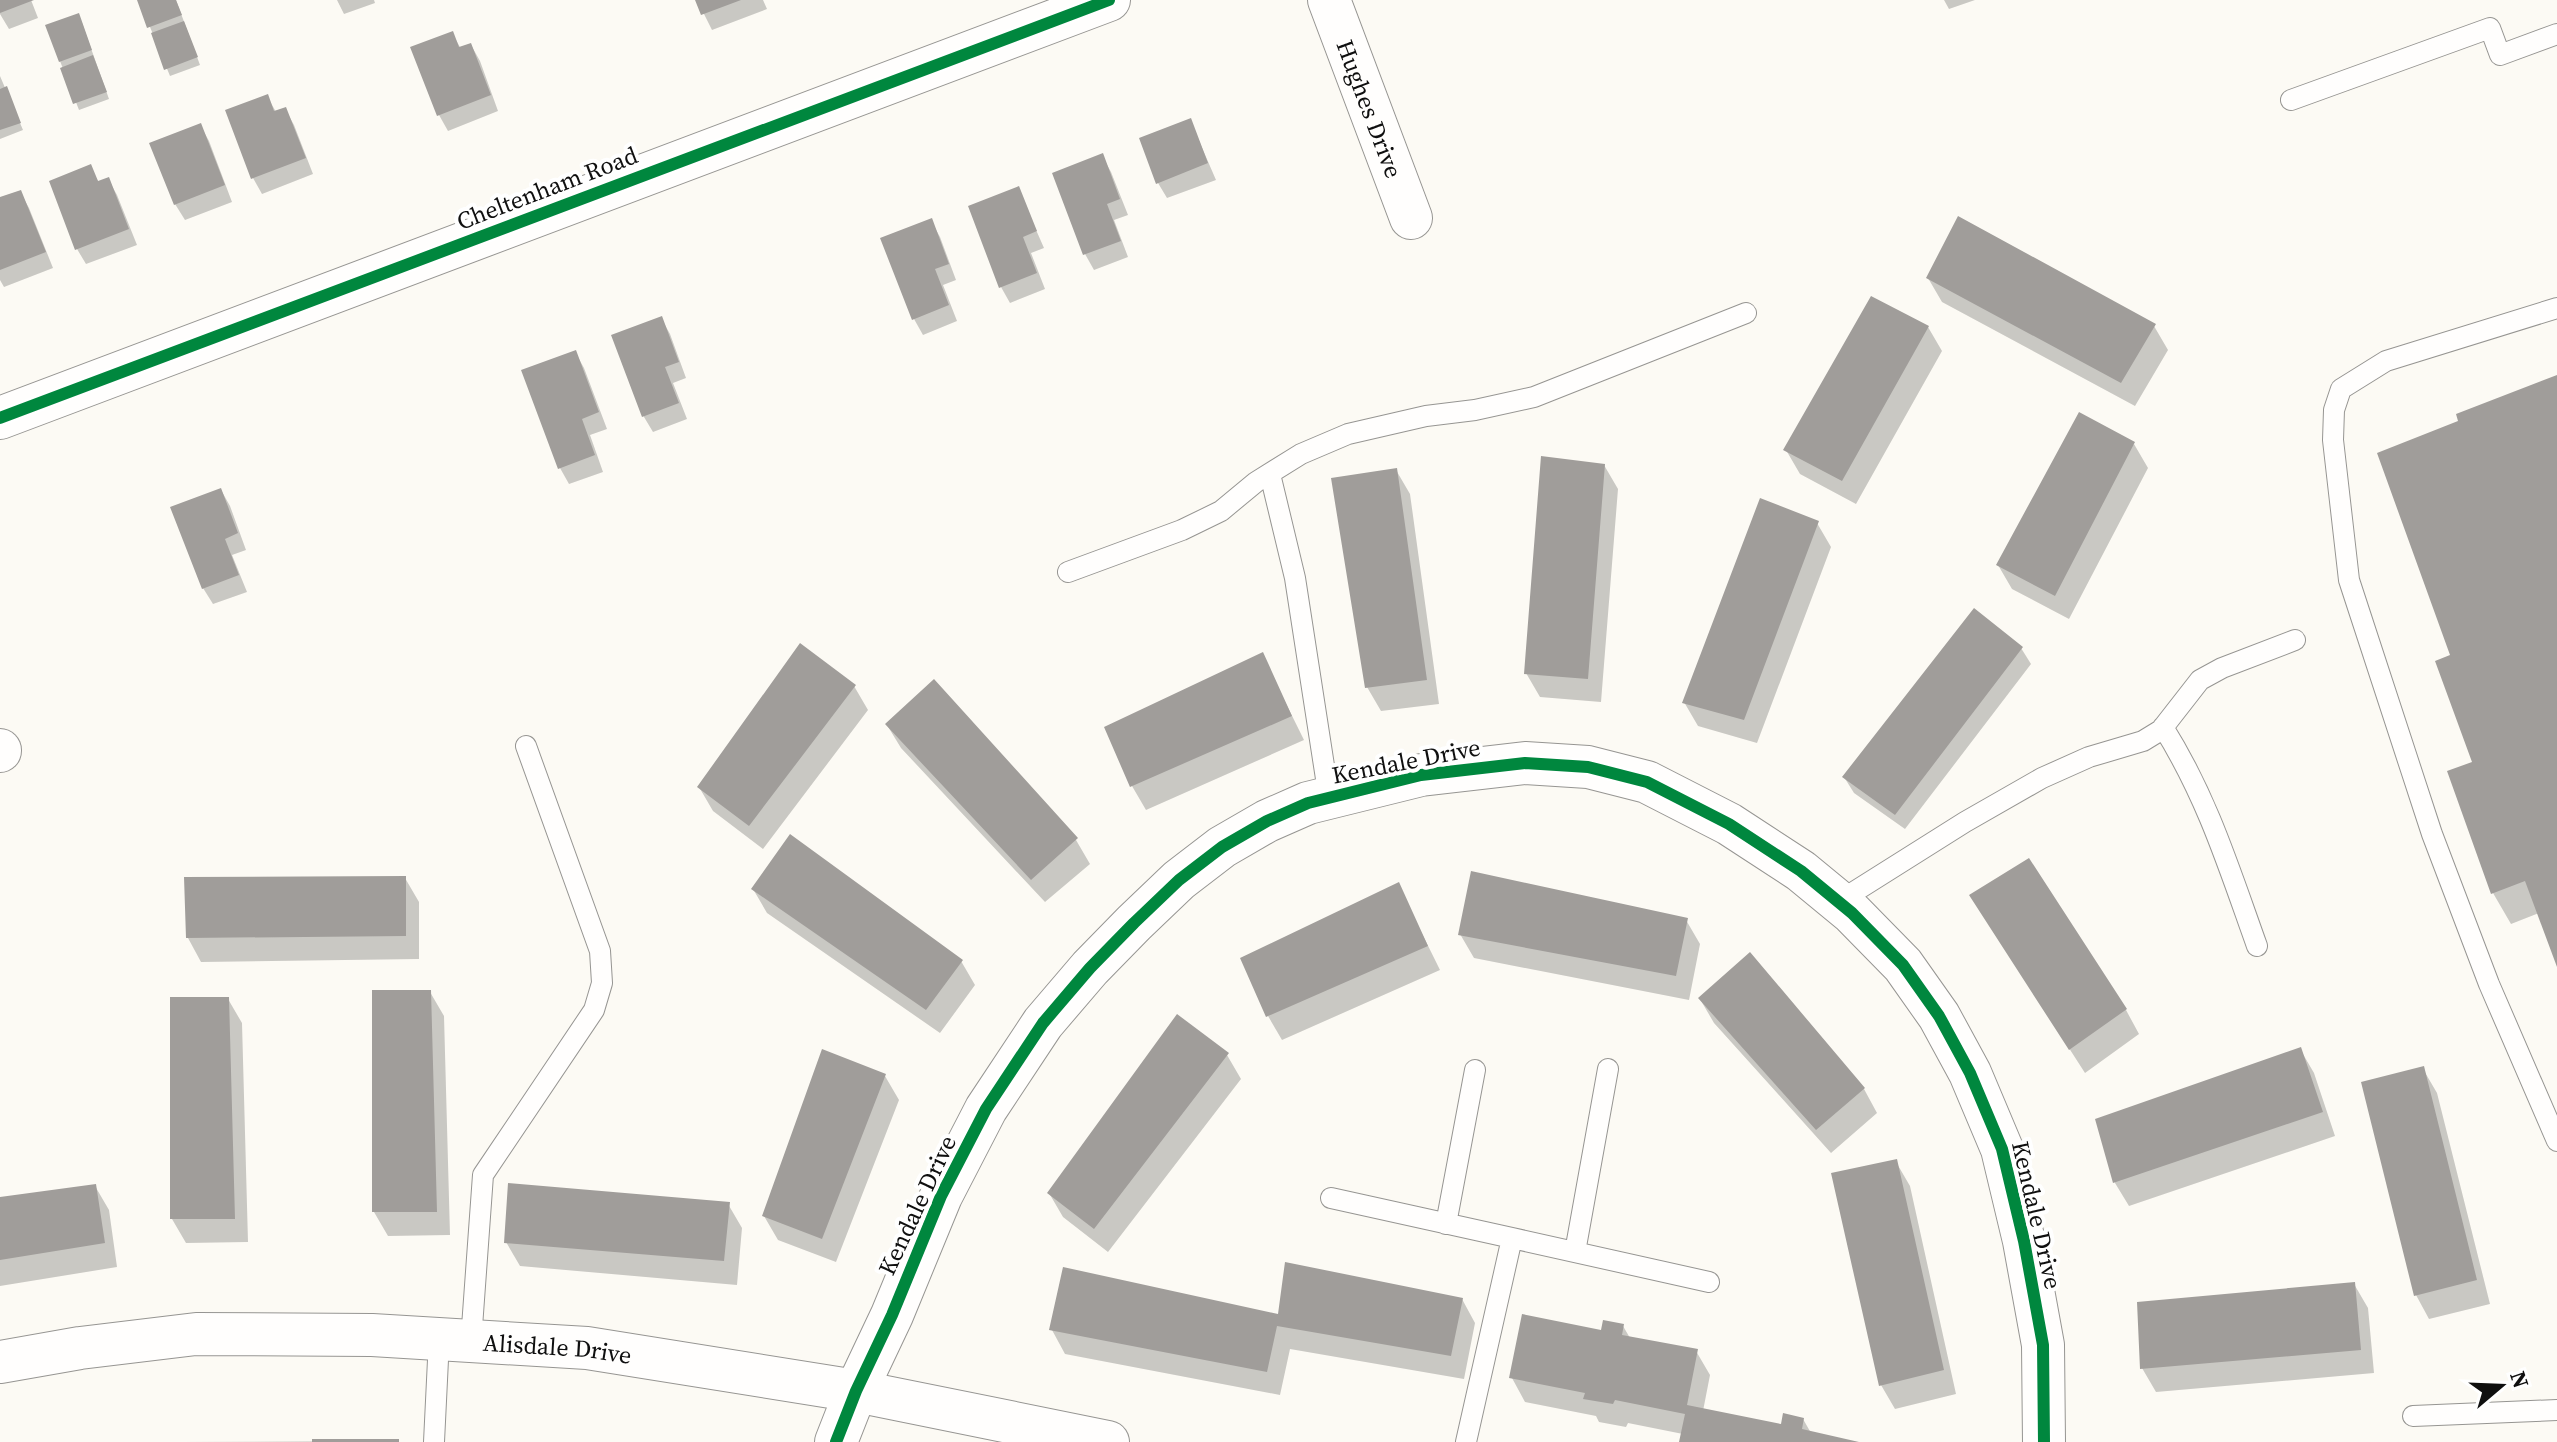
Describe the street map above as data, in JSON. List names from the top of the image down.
{
  "streets": {
    "street": [
      "Hughes Drive",
      "Cheltenham Road",
      "Kendale Drive",
      "Alisdale Drive"
    ]
  },
  "crossings": [
    ["Kendale Drive", "Alisdale Drive"]
  ],
  "north": "right"
}
